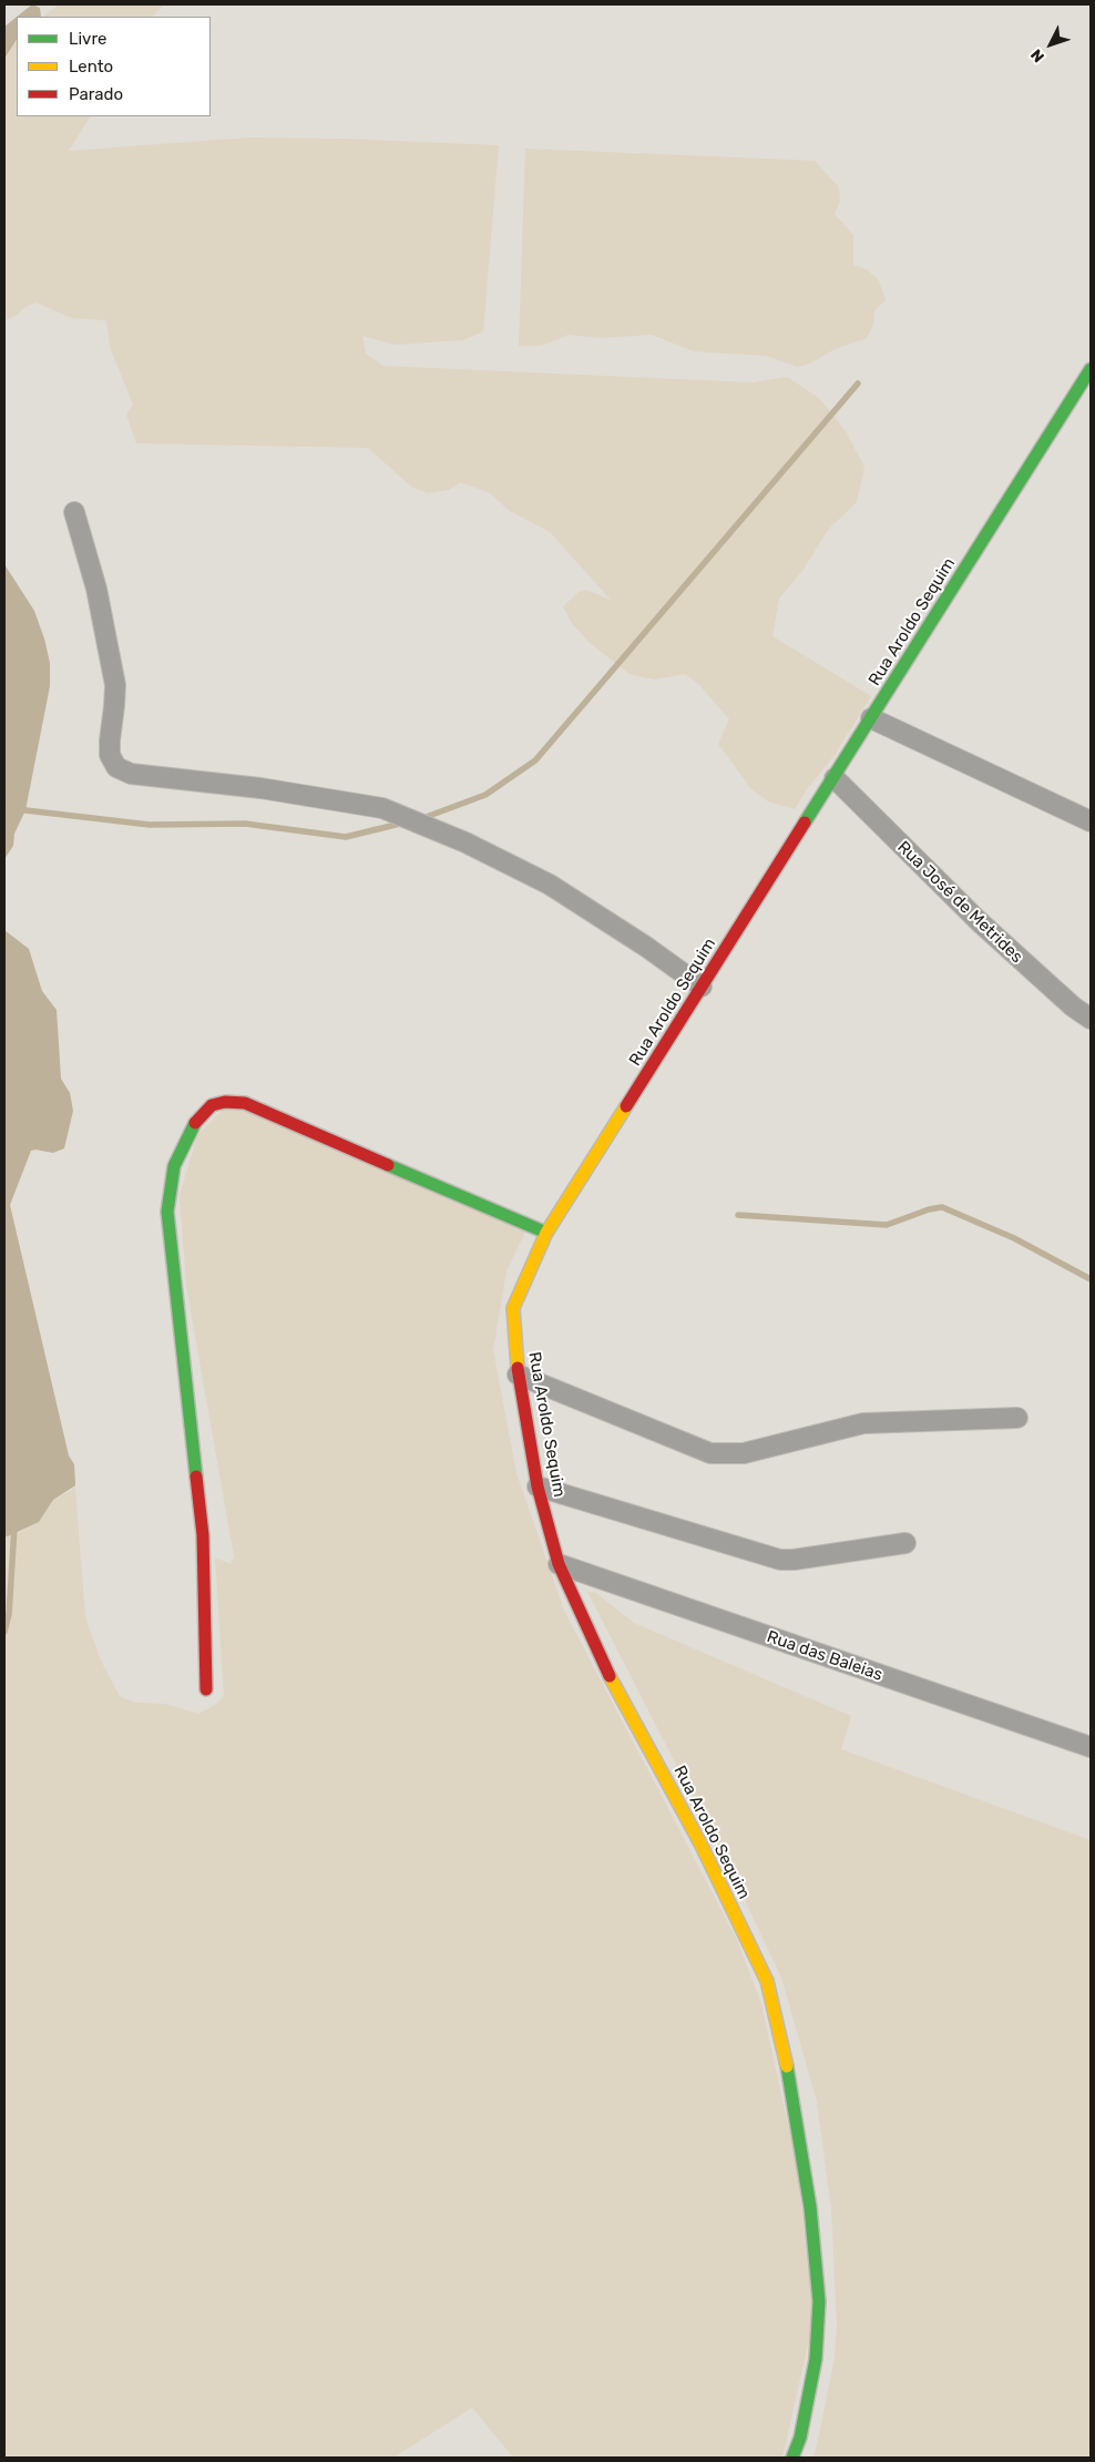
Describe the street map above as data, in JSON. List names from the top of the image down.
{
  "streets": {
    "street": ["Rua Aroldo Sequim", "Rua José de Metrides", "Rua das Baleias"]
  },
  "crossings": [
    ["Rua Aroldo Sequim", "Rua José de Metrides"],
    ["Rua Aroldo Sequim", "Rua das Baleias"]
  ],
  "legend": ["Livre", "Lento", "Parado"],
  "north": "bottom left"
}
